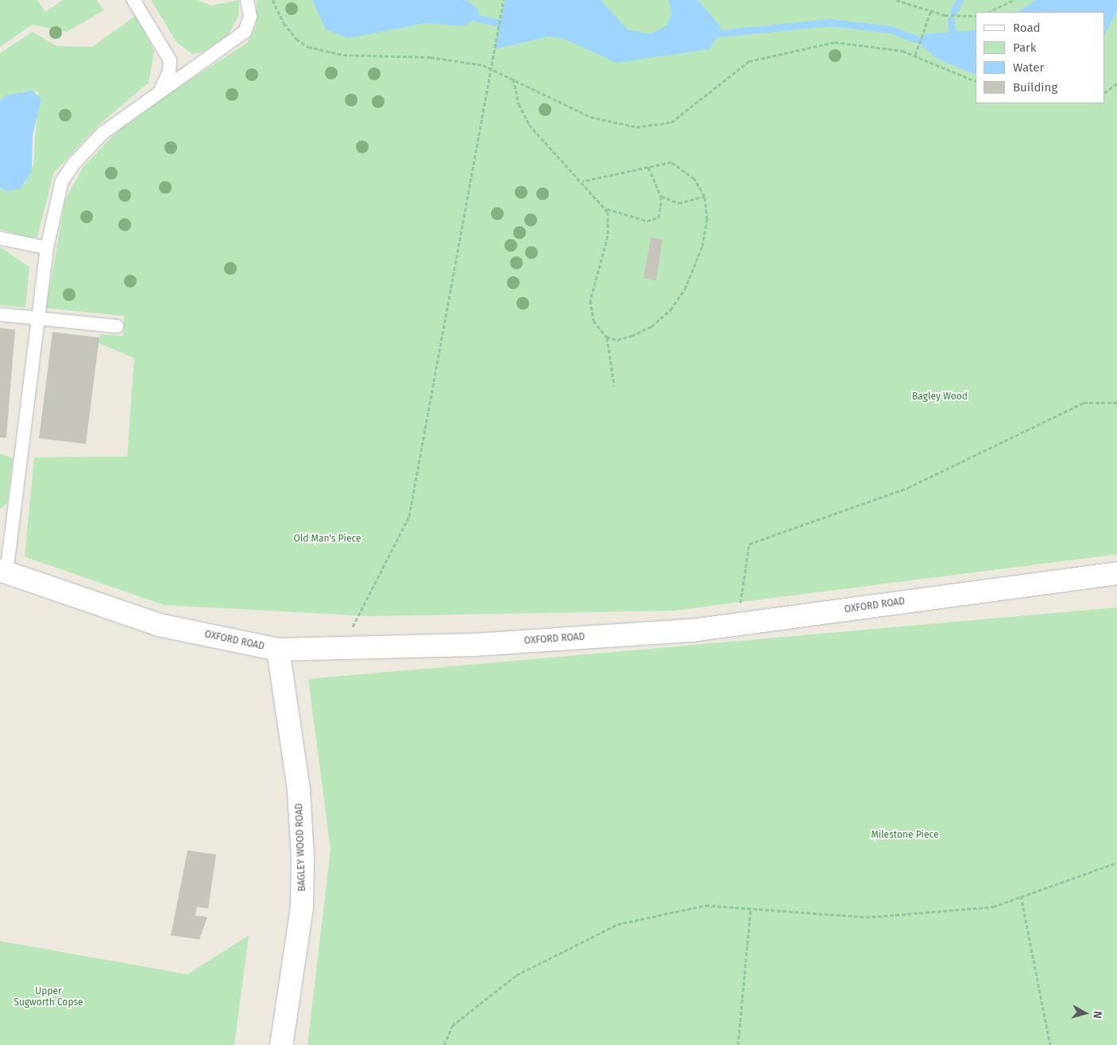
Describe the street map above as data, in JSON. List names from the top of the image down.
{
  "streets": {
    "street": ["OXFORD ROAD", "BAGLEY WOOD ROAD"]
  },
  "crossings": [
    ["OXFORD ROAD", "BAGLEY WOOD ROAD"]
  ],
  "parks": [
    "Bagley Wood",
    "Old Man's Piece",
    "Milestone Piece",
    "Upper Sugworth Copse"
  ],
  "legend": [
    "Road",
    "Park",
    "Water",
    "Building"
  ],
  "north": "right"
}
